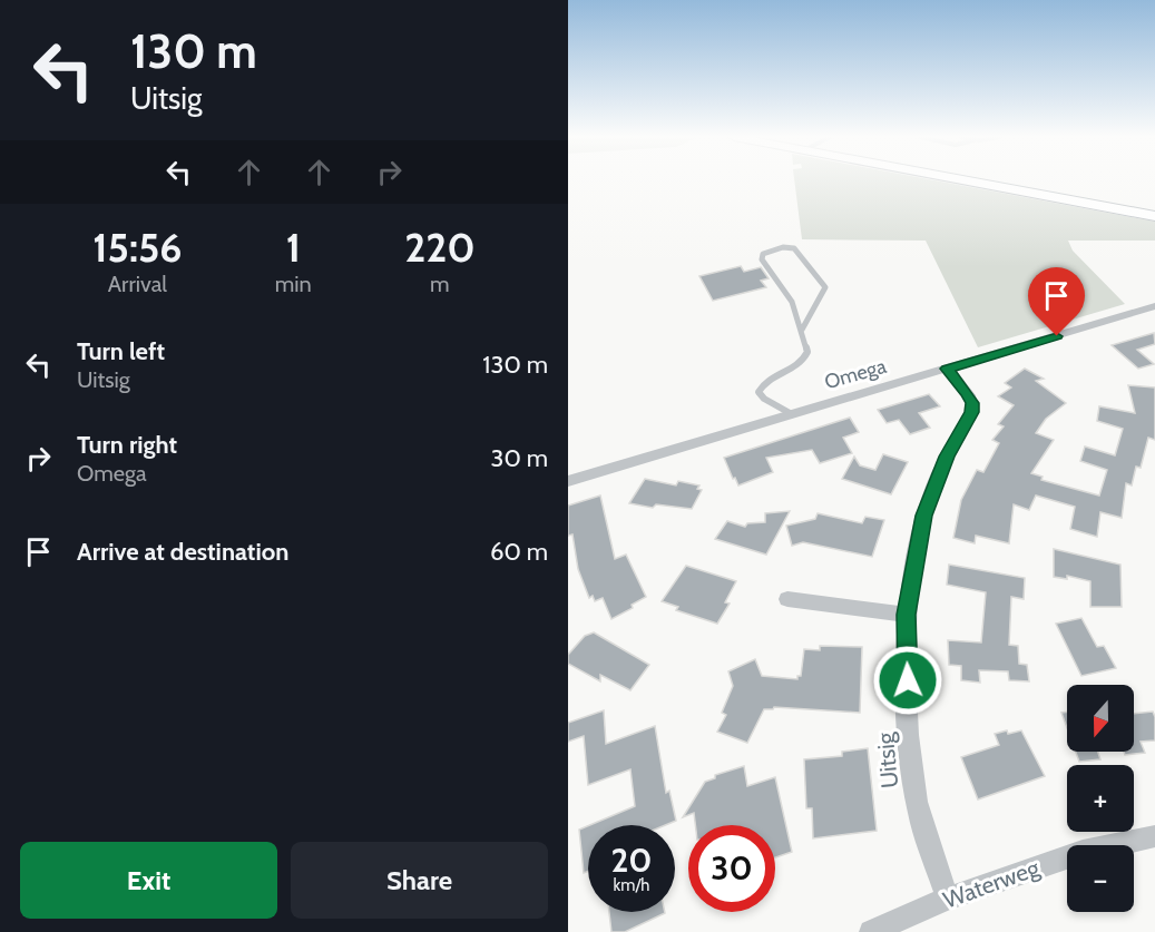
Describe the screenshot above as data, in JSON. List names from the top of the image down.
{
  "streets": {
    "street": ["Omega", "Uitsig", "Waterweg"]
  },
  "crossings": [
    ["Omega", "Uitsig"],
    ["Uitsig", "Waterweg"]
  ],
  "north": "bottom",
  "page": {
    "turn": ["130 m", "Uitsig"],
    "eta": [
      "15:56",
      "Arrival",
      "1",
      "min",
      "220",
      "m"
    ],
    "list": [
      {
        "name": "Turn left",
        "note": "Uitsig",
        "value": "130 m"
      },
      {
        "name": "Turn right",
        "note": "Omega",
        "value": "30 m"
      },
      {
        "name": "Arrive at destination",
        "value": "60 m"
      }
    ],
    "map_buttons": ["+", "−"],
    "speed": "20 km/h",
    "limit": "30",
    "buttons": ["Exit", "Share"]
  }
}
